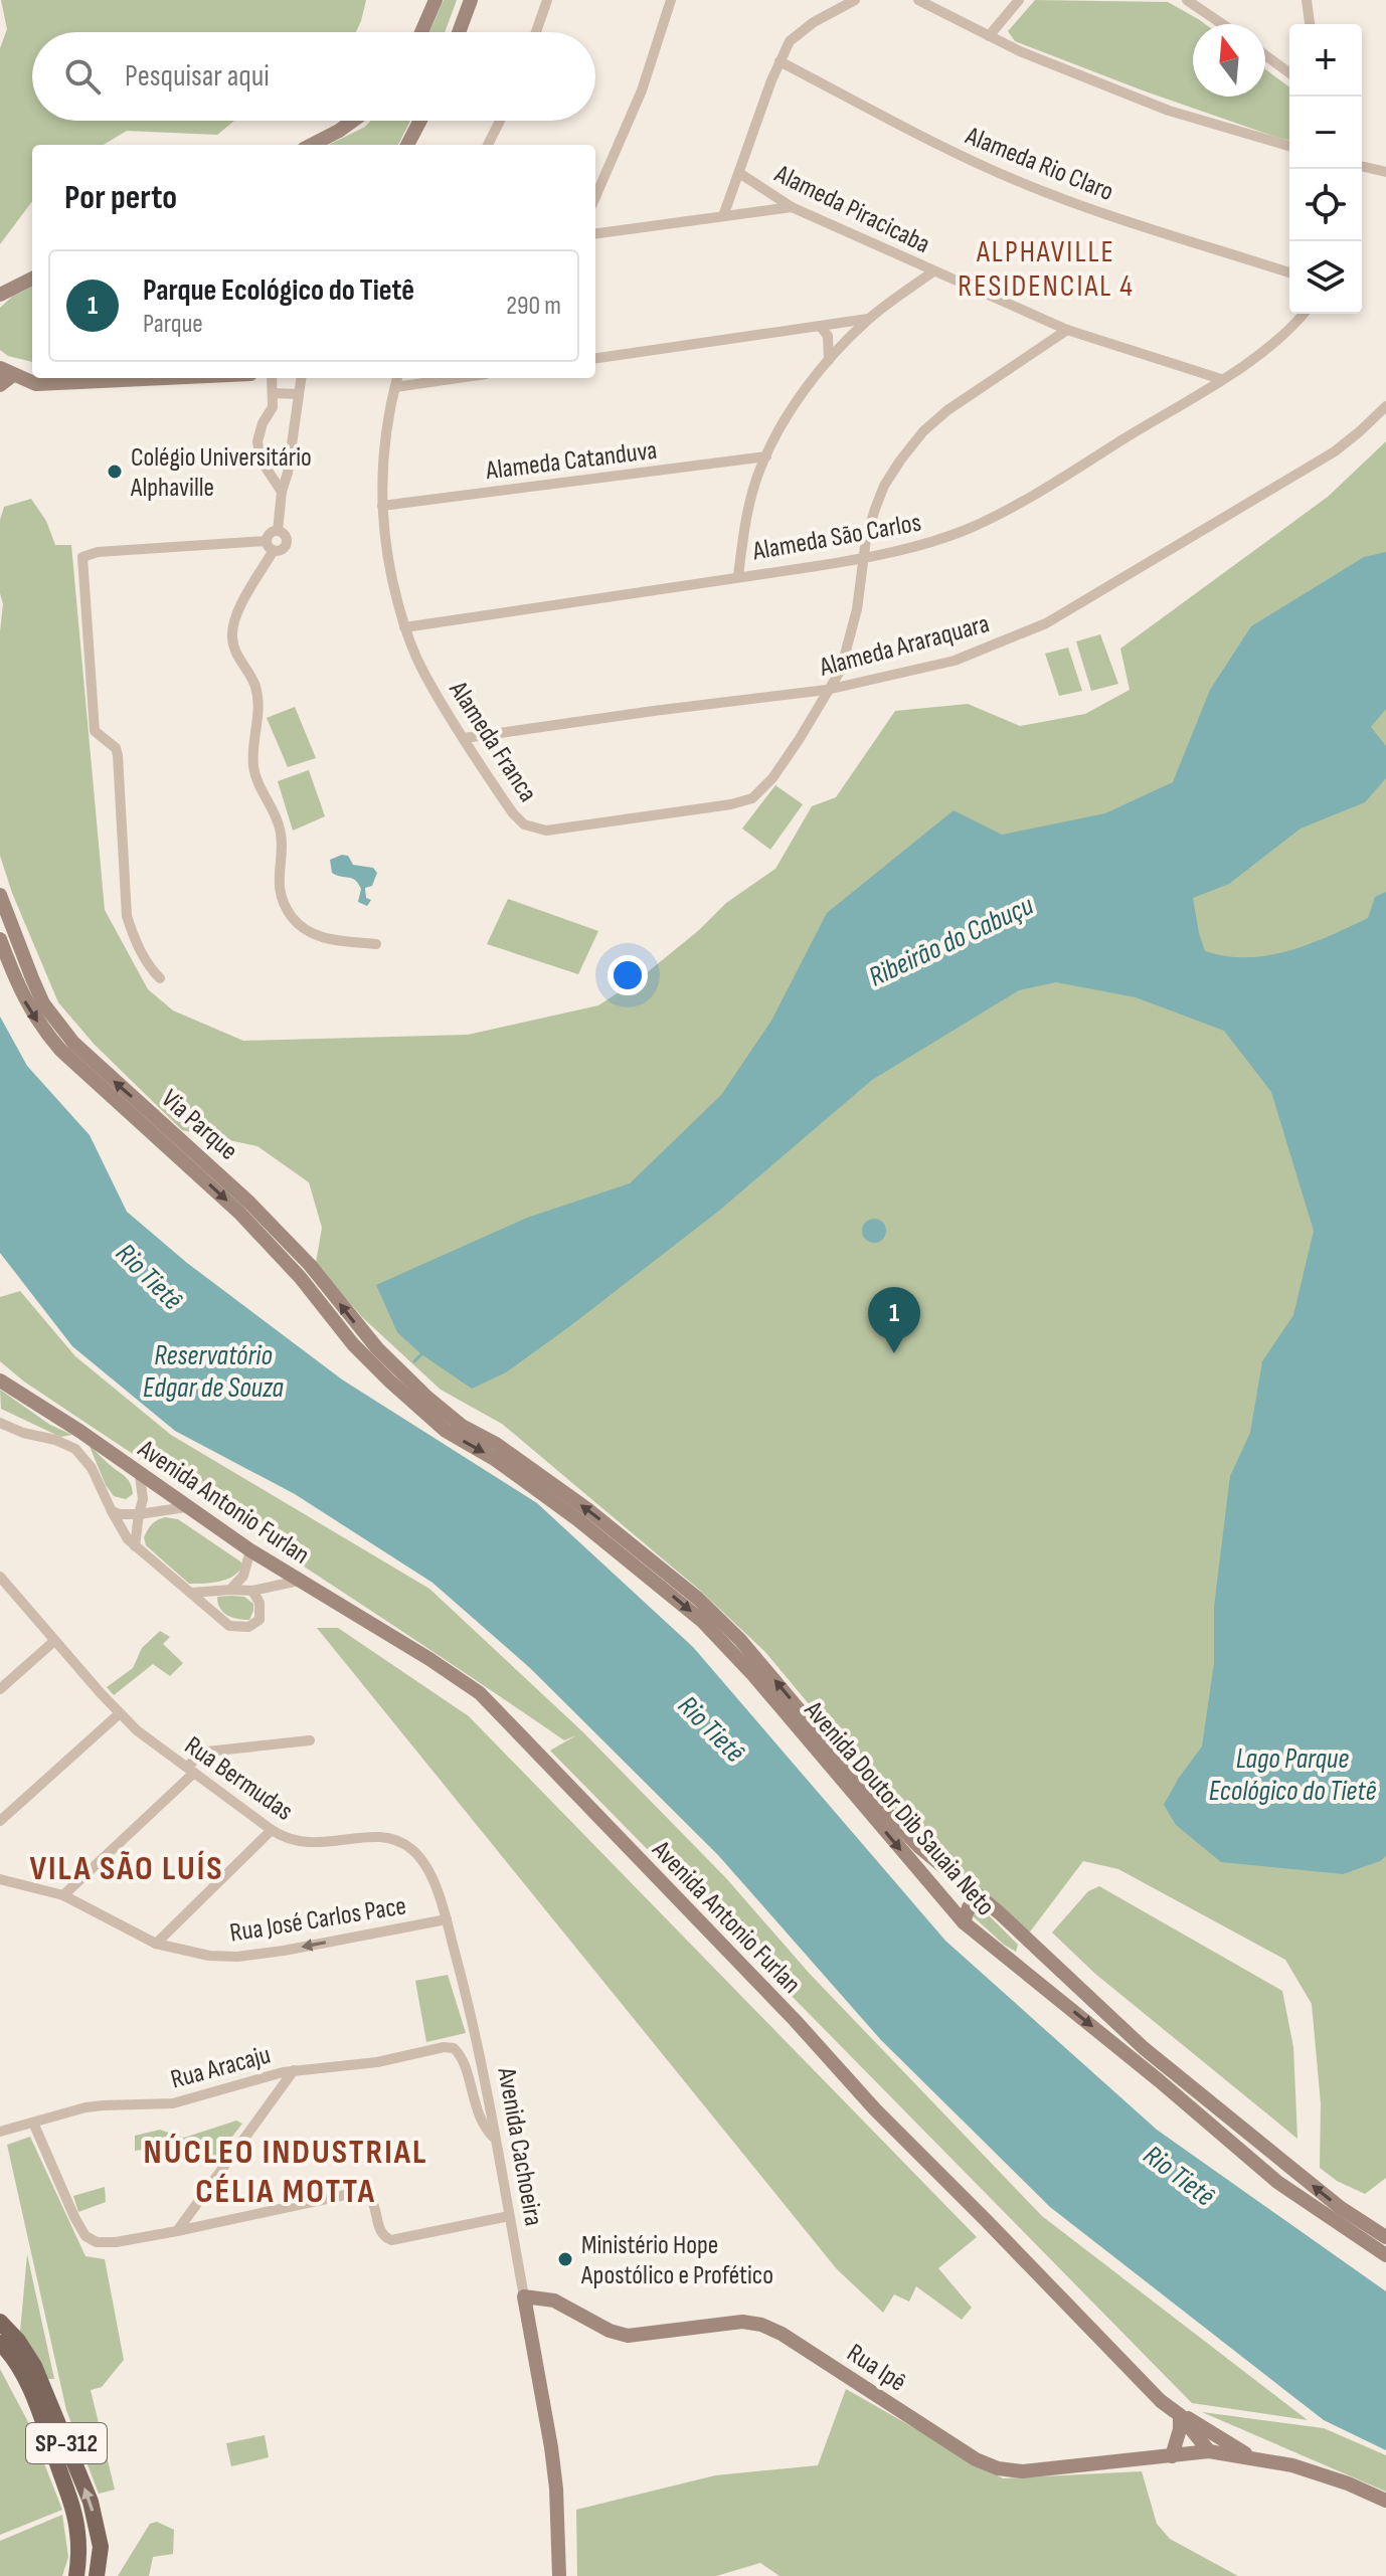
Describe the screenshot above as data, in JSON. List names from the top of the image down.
{
  "streets": {
    "main road": [
      "Via Parque",
      "Avenida Antonio Furlan",
      "Avenida Doutor Dib Sauaia Neto",
      "Avenida Cachoeira",
      "Rua Ipê",
      "SP-312"
    ],
    "street": [
      "Alameda Rio Claro",
      "Alameda Piracicaba",
      "Alameda Catanduva",
      "Alameda São Carlos",
      "Alameda Araraquara",
      "Alameda Franca",
      "Rua Bermudas",
      "Rua José Carlos Pace",
      "Rua Aracaju"
    ]
  },
  "crossings": [
    ["Alameda Piracicaba", "Alameda São Carlos"],
    ["Alameda Piracicaba", "Alameda Franca"],
    ["Alameda Catanduva", "Alameda Franca"],
    ["Alameda São Carlos", "Alameda Franca"],
    ["Alameda Araraquara", "Alameda Franca"],
    ["Via Parque", "Avenida Doutor Dib Sauaia Neto"],
    ["Avenida Antonio Furlan", "Rua Ipê"],
    ["Rua Bermudas", "Rua José Carlos Pace"],
    ["Rua Bermudas", "Avenida Cachoeira"],
    ["Rua José Carlos Pace", "Avenida Cachoeira"],
    ["Rua Aracaju", "Avenida Cachoeira"],
    ["Avenida Cachoeira", "Rua Ipê"]
  ],
  "one_way": ["Rua José Carlos Pace"],
  "districts": ["ALPHAVILLE RESIDENCIAL 4", "VILA SÃO LUÍS", "NÚCLEO INDUSTRIAL CÉLIA MOTTA"],
  "water": [
    "Ribeirão do Cabuçu",
    "Rio Tietê",
    "Reservatório Edgar de Souza",
    "Lago Parque Ecológico do Tietê"
  ],
  "places": ["Colégio Universitário Alphaville", "Ministério Hope Apostólico e Profético"],
  "north": "top",
  "page": {
    "map_buttons": ["+", "−"],
    "search": "Pesquisar aqui",
    "heading": "Por perto",
    "list": [
      {
        "mark": "1",
        "name": "Parque Ecológico do Tietê",
        "note": "Parque",
        "value": "290 m"
      }
    ],
    "pins": "1"
  }
}
